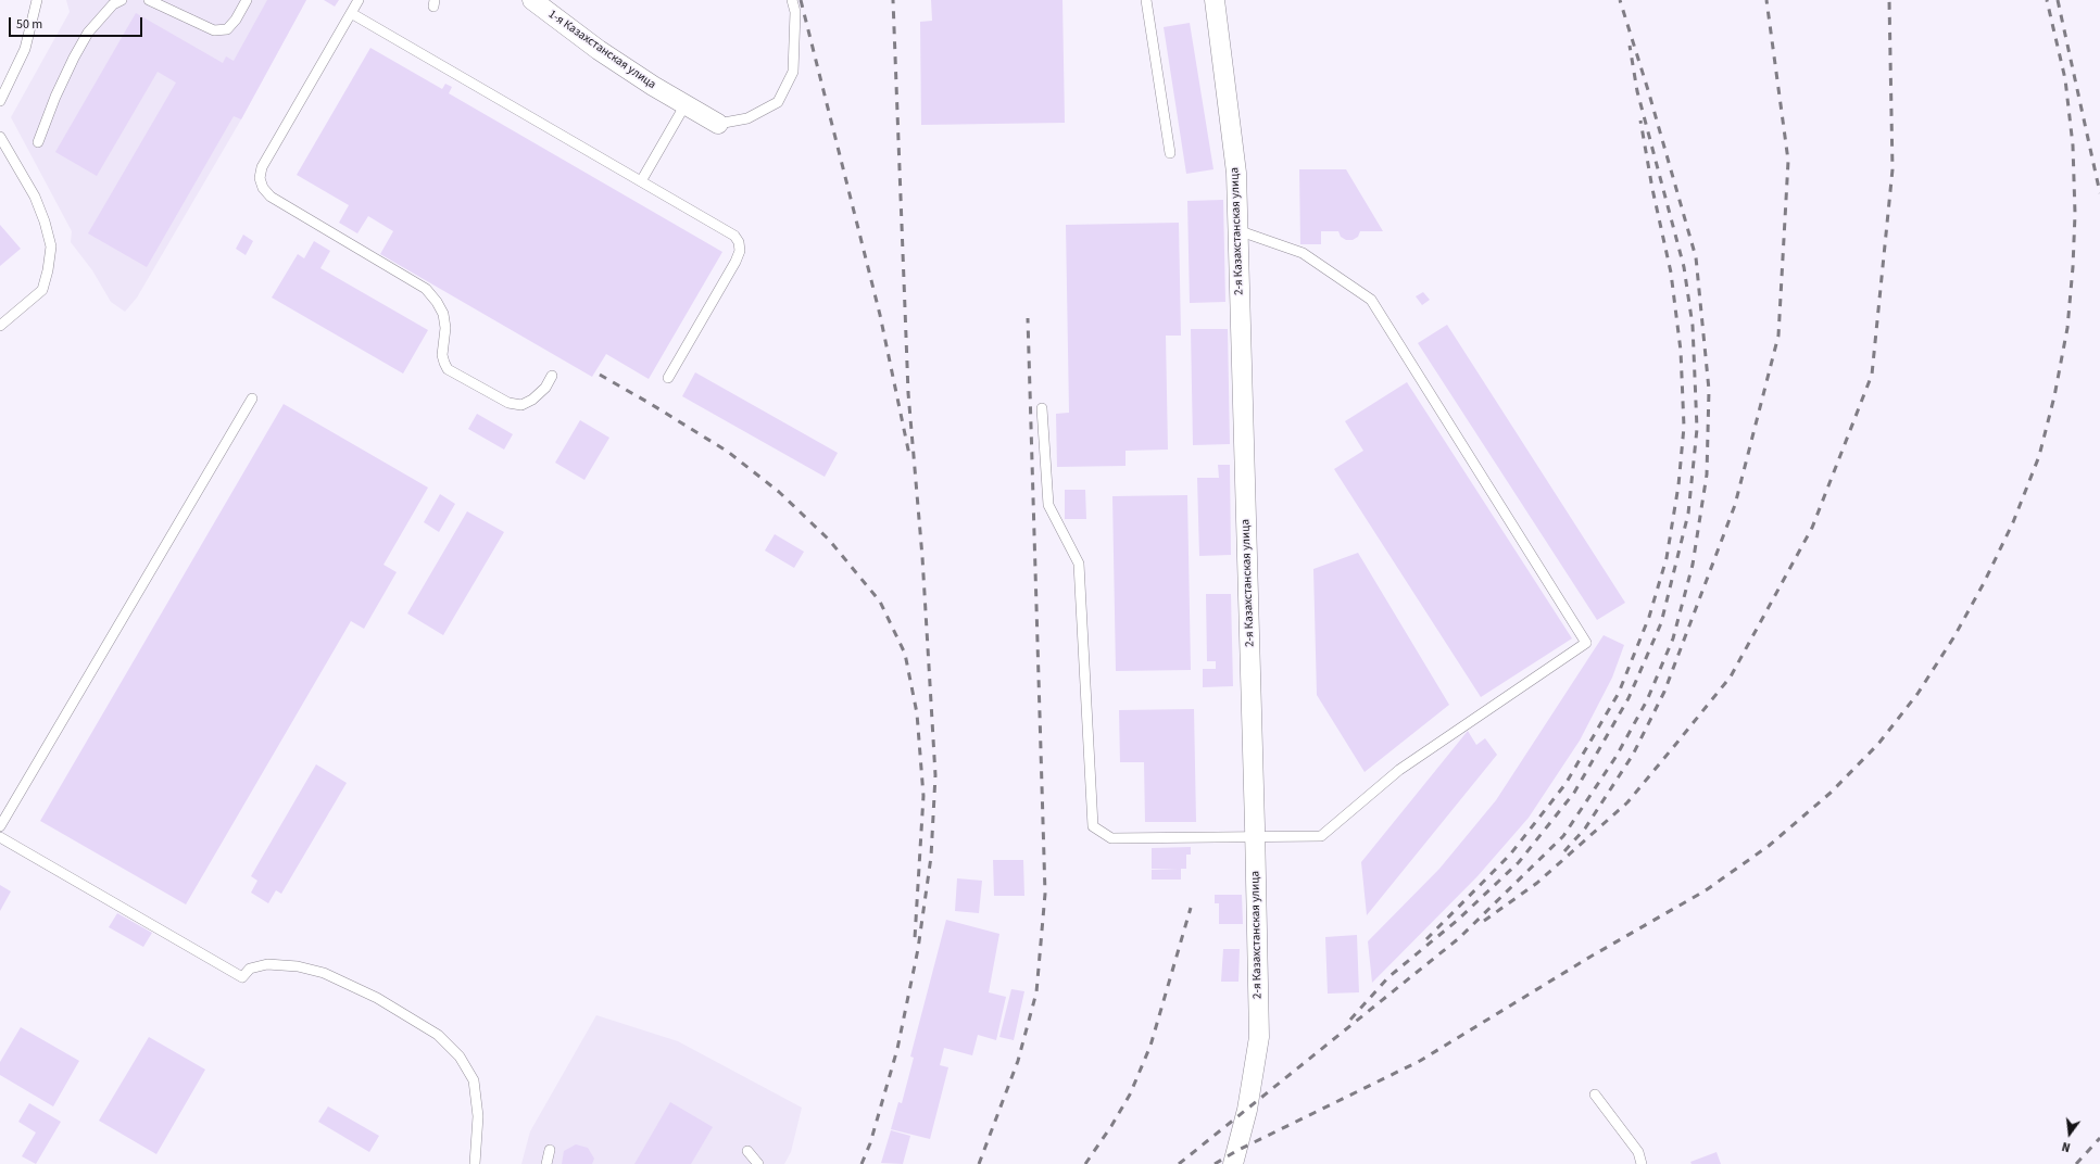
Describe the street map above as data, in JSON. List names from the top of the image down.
{
  "streets": {
    "street": ["1-я Казахстанская улица", "2-я Казахстанская улица"]
  },
  "scale_bar": "50 m",
  "north": "bottom"
}
